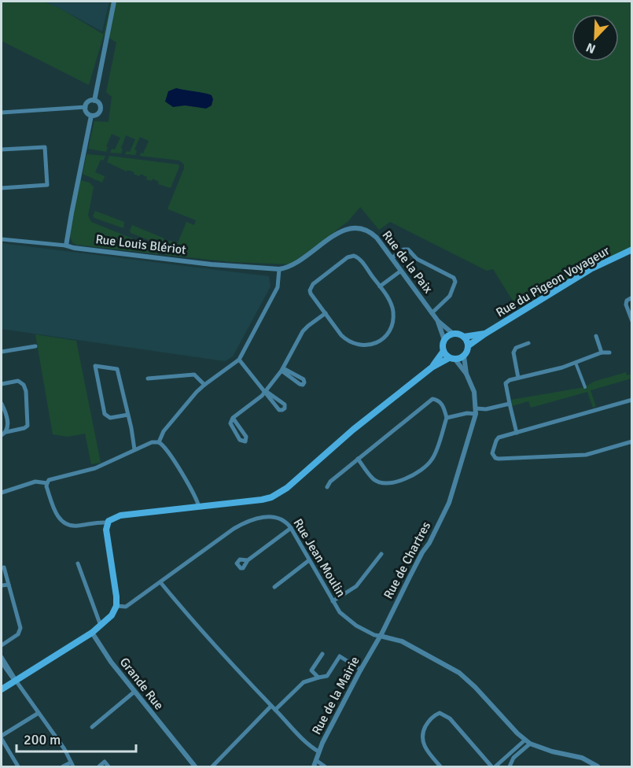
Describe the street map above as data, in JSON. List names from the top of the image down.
{
  "streets": {
    "main road": ["Rue du Pigeon Voyageur"],
    "street": [
      "Rue Louis Blériot",
      "Rue de la Paix",
      "Rue Jean Moulin",
      "Rue de Chartres",
      "Grande Rue",
      "Rue de la Mairie"
    ]
  },
  "crossings": [
    ["Rue Louis Blériot", "Rue de la Paix"],
    ["Rue de la Paix", "Rue du Pigeon Voyageur"],
    ["Rue Jean Moulin", "Rue de Chartres"],
    ["Rue Jean Moulin", "Rue de la Mairie"],
    ["Rue de Chartres", "Rue de la Mairie"]
  ],
  "scale_bar": "200 m",
  "north": "bottom left"
}
